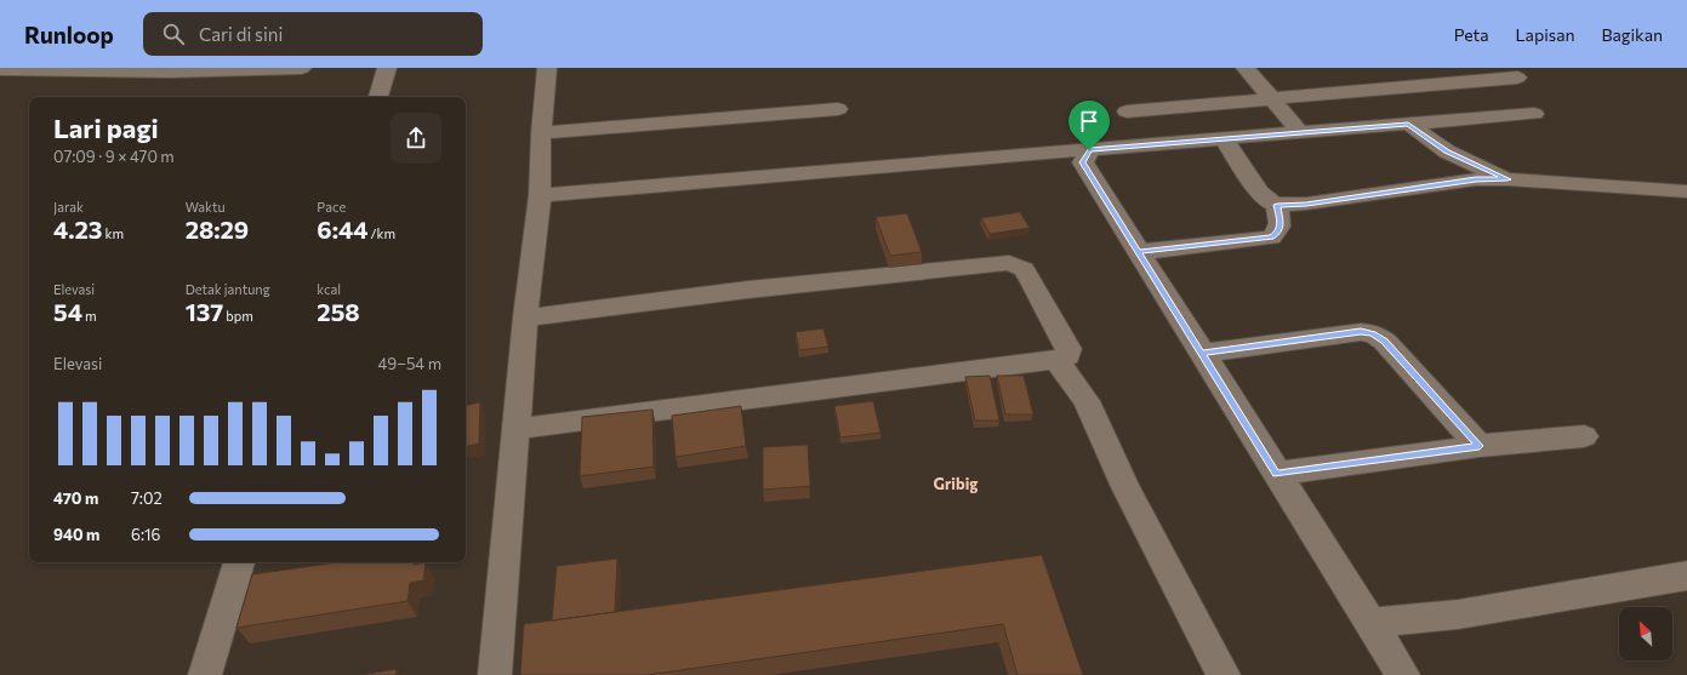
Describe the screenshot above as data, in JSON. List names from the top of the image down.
{
  "districts": ["Gribig"],
  "north": "top left",
  "page": {
    "header": "Runloop",
    "search": "Cari di sini",
    "nav": ["Peta", "Lapisan", "Bagikan"],
    "heading": ["Lari pagi", "07:09 · 9 × 470 m"],
    "stats": [
      ["Jarak", "4.23 km"],
      ["Waktu", "28:29"],
      ["Pace", "6:44 /km"],
      ["Elevasi", "54 m"],
      ["Detak jantung", "137 bpm"],
      ["kcal", "258"]
    ],
    "chart": ["Elevasi", "49–54 m"],
    "list": [
      {
        "name": "470 m",
        "note": "7:02"
      },
      {
        "name": "940 m",
        "note": "6:16"
      }
    ]
  }
}
